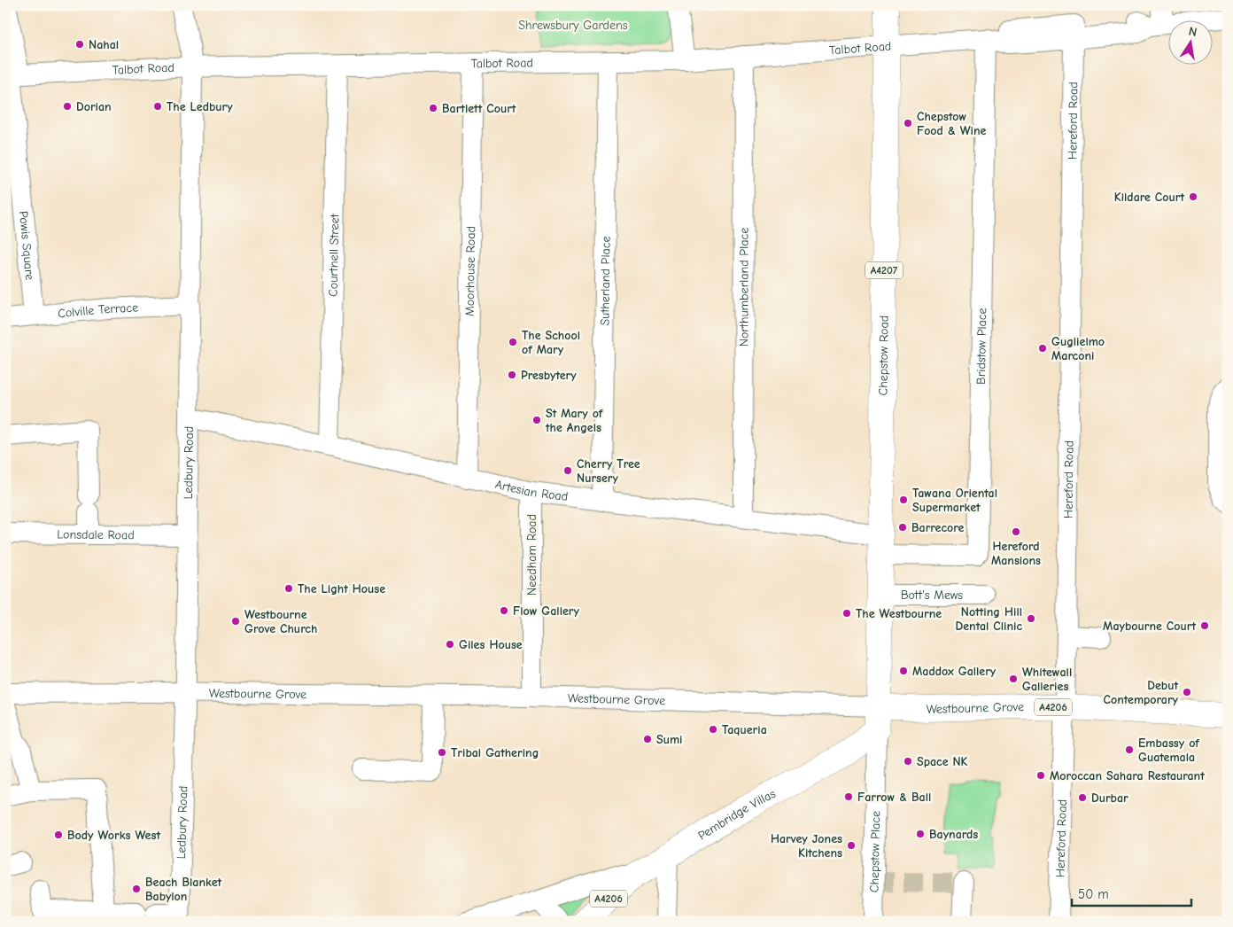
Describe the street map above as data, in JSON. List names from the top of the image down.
{
  "streets": {
    "main road": [
      "A4207",
      "Chepstow Road",
      "Westbourne Grove",
      "A4206",
      "Pembridge Villas"
    ],
    "street": [
      "Talbot Road",
      "Hereford Road",
      "Powis Square",
      "Courtnell Street",
      "Moorhouse Road",
      "Sutherland Place",
      "Northumberland Place",
      "Colville Terrace",
      "Bridstow Place",
      "Ledbury Road",
      "Artesian Road",
      "Lonsdale Road",
      "Needham Road",
      "Bott's Mews",
      "Chepstow Place"
    ]
  },
  "crossings": [
    ["Talbot Road", "Hereford Road"],
    ["Talbot Road", "Powis Square"],
    ["Talbot Road", "Courtnell Street"],
    ["Talbot Road", "Moorhouse Road"],
    ["Talbot Road", "Sutherland Place"],
    ["Talbot Road", "Northumberland Place"],
    ["Talbot Road", "Bridstow Place"],
    ["Talbot Road", "Chepstow Road"],
    ["Talbot Road", "Ledbury Road"],
    ["Hereford Road", "Westbourne Grove"],
    ["Powis Square", "Colville Terrace"],
    ["Courtnell Street", "Artesian Road"],
    ["Moorhouse Road", "Artesian Road"],
    ["Sutherland Place", "Artesian Road"],
    ["Northumberland Place", "Artesian Road"],
    ["Colville Terrace", "Ledbury Road"],
    ["Bridstow Place", "Chepstow Road"],
    ["Bridstow Place", "Artesian Road"],
    ["Chepstow Road", "Artesian Road"],
    ["Chepstow Road", "Bott's Mews"],
    ["Chepstow Road", "Westbourne Grove"],
    ["Ledbury Road", "Artesian Road"],
    ["Ledbury Road", "Lonsdale Road"],
    ["Ledbury Road", "Westbourne Grove"],
    ["Artesian Road", "Needham Road"],
    ["Needham Road", "Westbourne Grove"],
    ["Pembridge Villas", "Chepstow Place"]
  ],
  "parks": ["Shrewsbury Gardens"],
  "places": [
    "Nahal",
    "Dorian",
    "The Ledbury",
    "Bartlett Court",
    "Chepstow Food & Wine",
    "Kildare Court",
    "The School of Mary",
    "Guglielmo Marconi",
    "Presbytery",
    "St Mary of the Angels",
    "Cherry Tree Nursery",
    "Tawana Oriental Supermarket",
    "Barrecore",
    "Hereford Mansions",
    "The Light House",
    "Flow Gallery",
    "The Westbourne",
    "Notting Hill Dental Clinic",
    "Westbourne Grove Church",
    "Maybourne Court",
    "Giles House",
    "Maddox Gallery",
    "Whitewall Galleries",
    "Debut Contemporary",
    "Taqueria",
    "Sumi",
    "Embassy of Guatemala",
    "Tribal Gathering",
    "Space NK",
    "Moroccan Sahara Restaurant",
    "Farrow & Ball",
    "Durbar",
    "Baynards",
    "Body Works West",
    "Harvey Jones Kitchens",
    "Beach Blanket Babylon"
  ],
  "scale_bar": "50 m",
  "north": "top"
}
